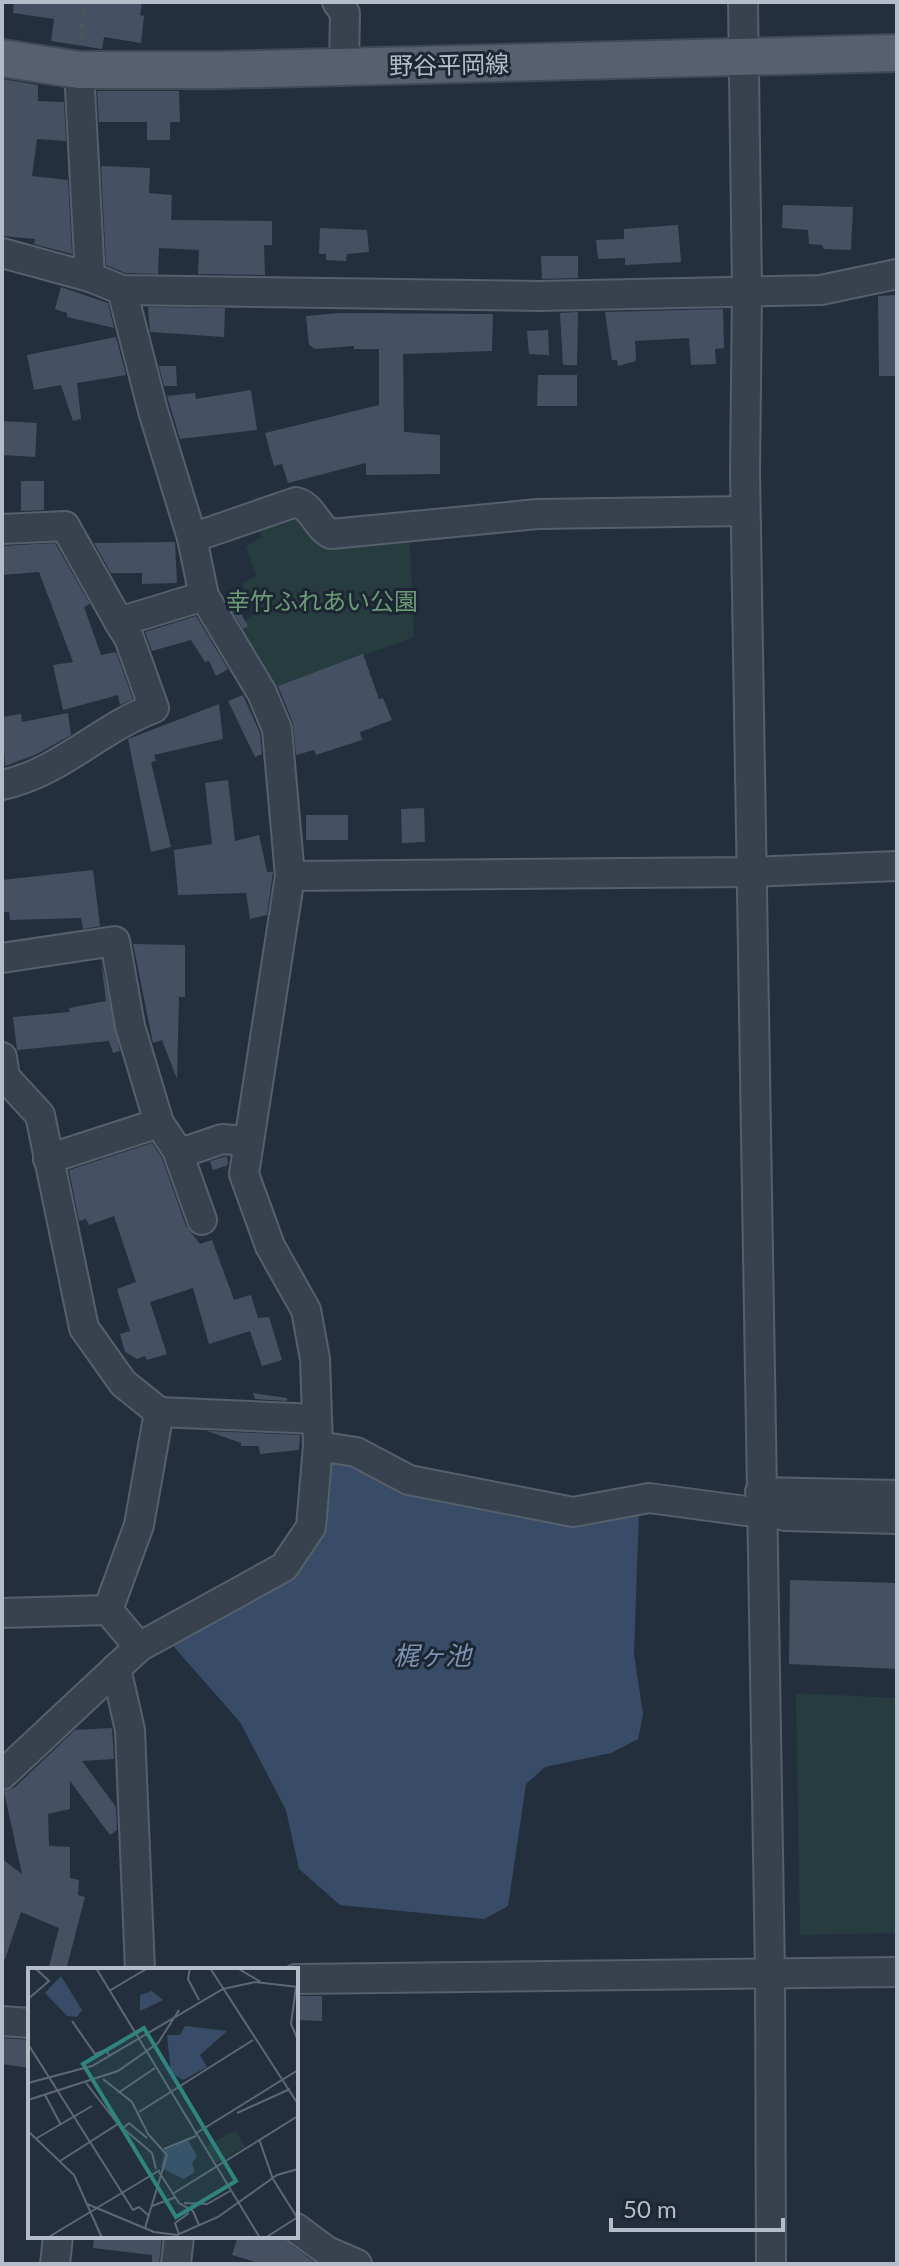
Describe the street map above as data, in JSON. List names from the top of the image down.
{
  "streets": {
    "main road": ["野谷平岡線"]
  },
  "water": ["梶ヶ池"],
  "parks": ["幸竹ふれあい公園"],
  "scale_bar": "50 m"
}
